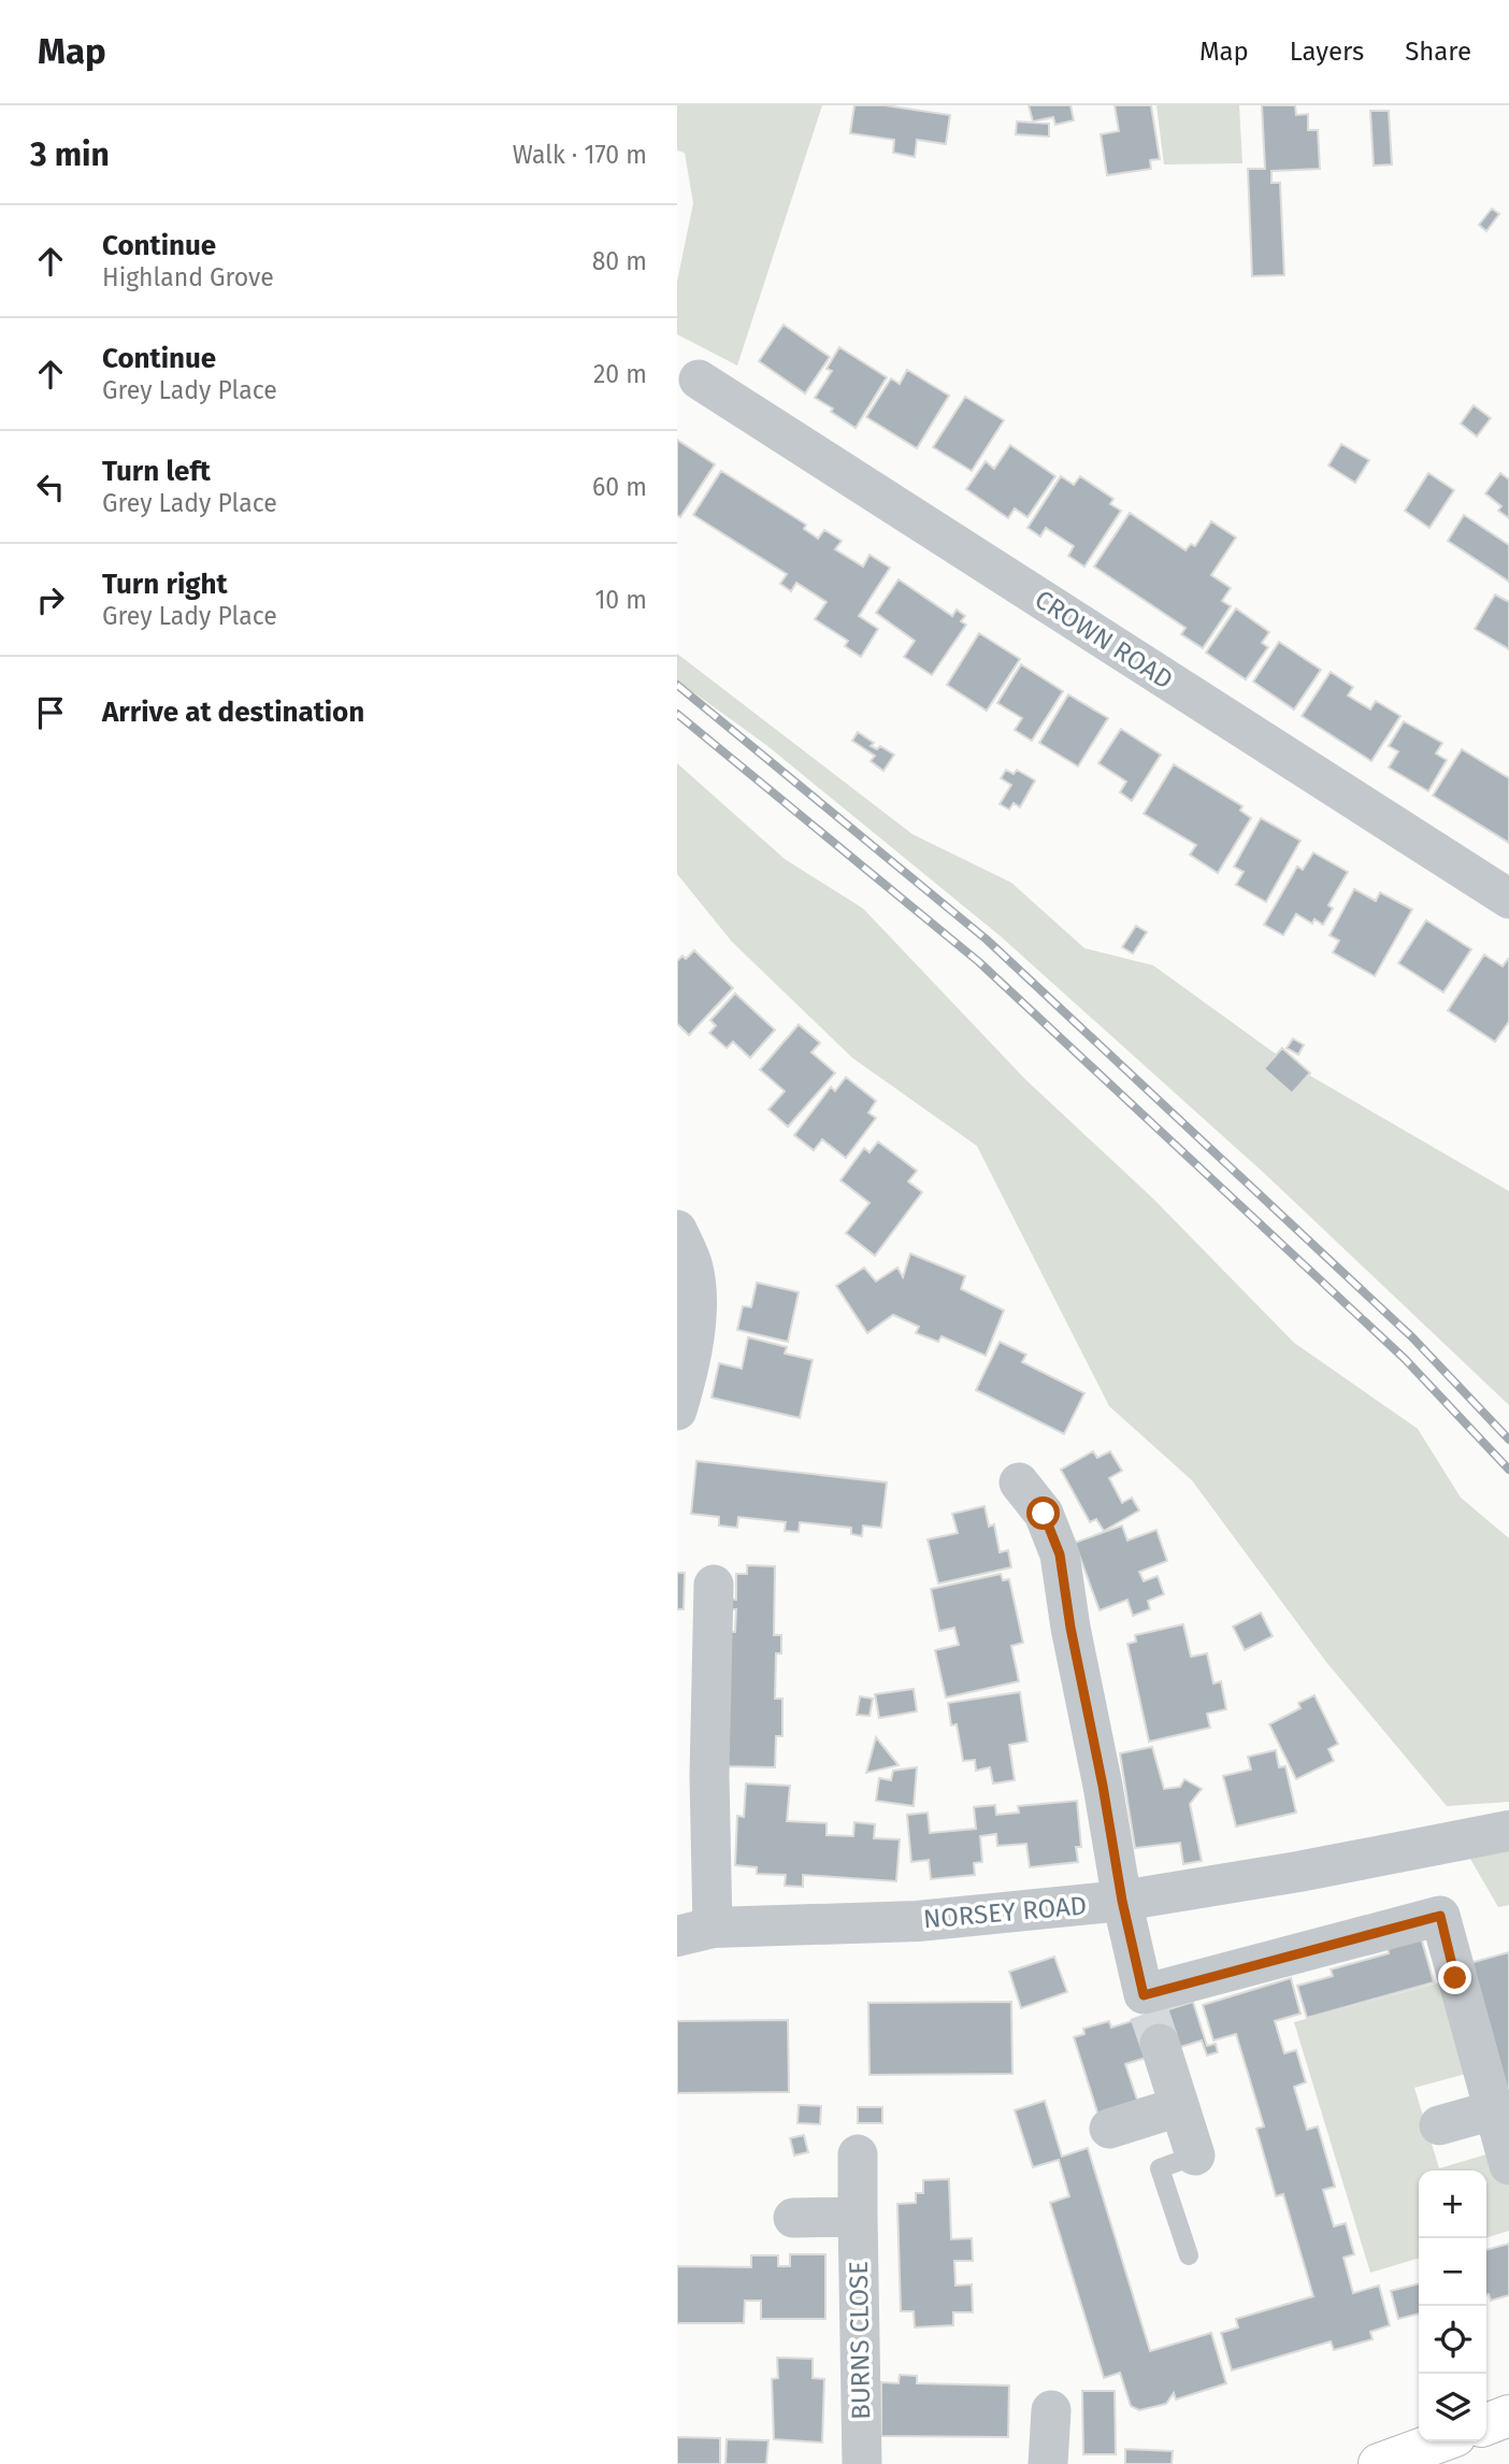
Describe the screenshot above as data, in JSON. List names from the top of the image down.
{
  "streets": {
    "street": ["CROWN ROAD", "NORSEY ROAD", "BURNS CLOSE"]
  },
  "page": {
    "header": "Map",
    "nav": ["Map", "Layers", "Share"],
    "heading": ["3 min", "Walk · 170 m"],
    "list": [
      ["Continue", "Highland Grove", "80 m"],
      ["Continue", "Grey Lady Place", "20 m"],
      ["Turn left", "Grey Lady Place", "60 m"],
      ["Turn right", "Grey Lady Place", "10 m"],
      "Arrive at destination"
    ],
    "map_buttons": ["+", "−"]
  }
}
